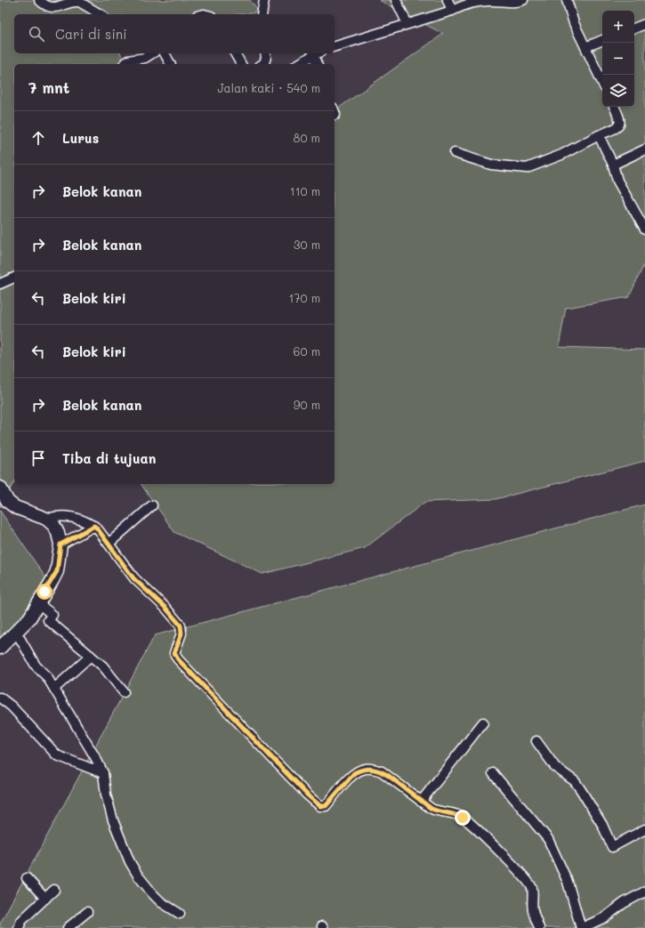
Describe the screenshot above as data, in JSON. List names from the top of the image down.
{
  "page": {
    "map_buttons": ["+", "−"],
    "search": "Cari di sini",
    "heading": ["7 mnt", "Jalan kaki · 540 m"],
    "list": [
      ["Lurus", "80 m"],
      ["Belok kanan", "110 m"],
      ["Belok kanan", "30 m"],
      ["Belok kiri", "170 m"],
      ["Belok kiri", "60 m"],
      ["Belok kanan", "90 m"],
      "Tiba di tujuan"
    ]
  }
}
